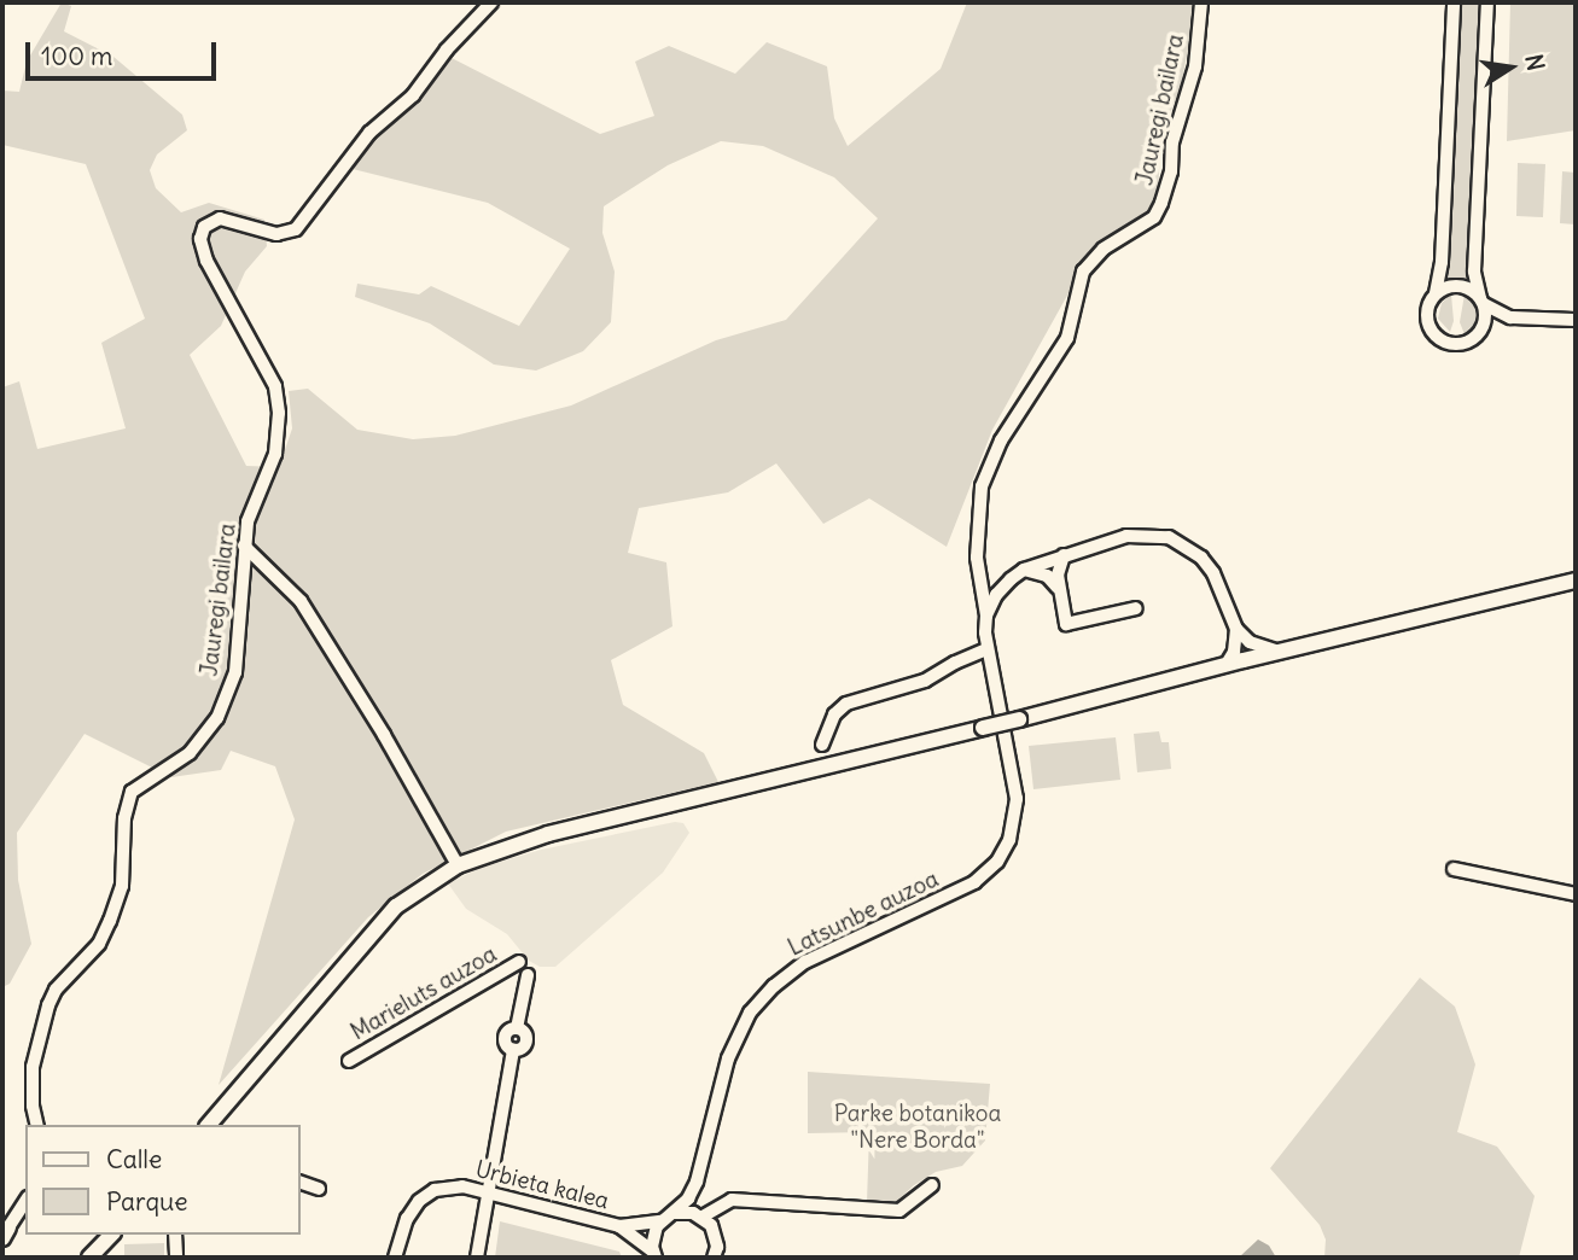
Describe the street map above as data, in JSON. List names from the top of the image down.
{
  "streets": {
    "street": [
      "Jauregi bailara",
      "Latsunbe auzoa",
      "Marieluts auzoa",
      "Urbieta kalea"
    ]
  },
  "crossings": [
    ["Jauregi bailara", "Latsunbe auzoa"],
    ["Latsunbe auzoa", "Urbieta kalea"],
    ["Marieluts auzoa", "Urbieta kalea"]
  ],
  "parks": ["Parke botanikoa \"Nere Borda\""],
  "legend": ["Calle", "Parque"],
  "scale_bar": "100 m",
  "north": "right"
}
